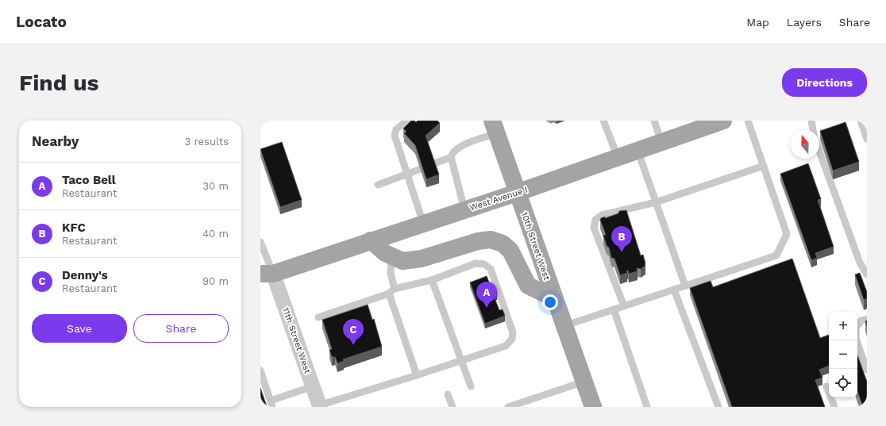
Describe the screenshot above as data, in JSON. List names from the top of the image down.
{
  "streets": {
    "main road": ["West Avenue I", "10th Street West"],
    "street": ["11th Street West"]
  },
  "crossings": [
    ["West Avenue I", "10th Street West"],
    ["West Avenue I", "11th Street West"]
  ],
  "north": "top",
  "page": {
    "header": "Locato",
    "nav": ["Map", "Layers", "Share"],
    "buttons": [
      "Directions",
      ["Save", "Share"]
    ],
    "title": "Find us",
    "heading": ["Nearby", "3 results"],
    "list": [
      {
        "mark": "A",
        "name": "Taco Bell",
        "note": "Restaurant",
        "value": "30 m"
      },
      {
        "mark": "B",
        "name": "KFC",
        "note": "Restaurant",
        "value": "40 m"
      },
      {
        "mark": "C",
        "name": "Denny's",
        "note": "Restaurant",
        "value": "90 m"
      }
    ],
    "pins": ["B", "A", "C"],
    "map_buttons": ["+", "−"]
  }
}
